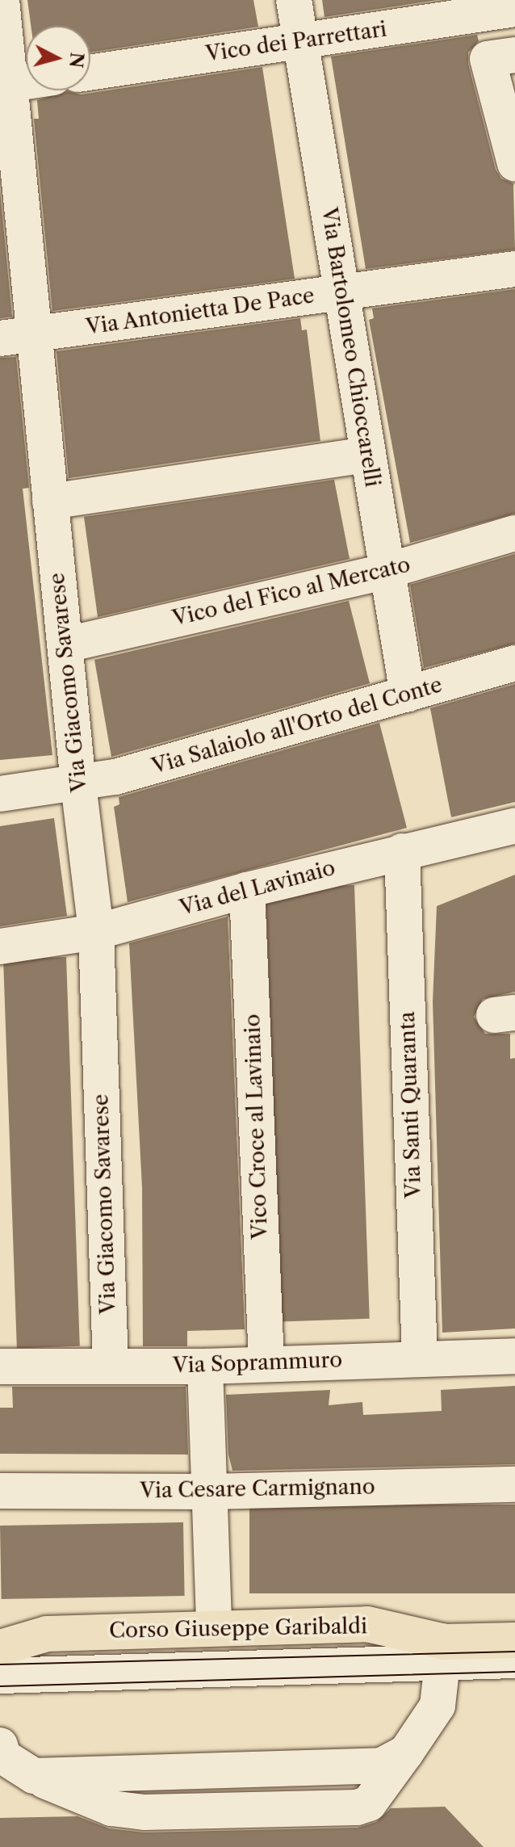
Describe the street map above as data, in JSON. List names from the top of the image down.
{
  "streets": {
    "main road": ["Corso Giuseppe Garibaldi"],
    "street": [
      "Vico dei Parrettari",
      "Via Antonietta De Pace",
      "Via Bartolomeo Chioccarelli",
      "Vico del Fico al Mercato",
      "Via Giacomo Savarese",
      "Via Salaiolo all'Orto del Conte",
      "Via del Lavinaio",
      "Via Santi Quaranta",
      "Vico Croce al Lavinaio",
      "Via Soprammuro",
      "Via Cesare Carmignano"
    ]
  },
  "crossings": [
    ["Vico dei Parrettari", "Via Bartolomeo Chioccarelli"],
    ["Via Antonietta De Pace", "Via Bartolomeo Chioccarelli"],
    ["Via Antonietta De Pace", "Via Giacomo Savarese"],
    ["Via Bartolomeo Chioccarelli", "Vico del Fico al Mercato"],
    ["Via Bartolomeo Chioccarelli", "Via Salaiolo all'Orto del Conte"],
    ["Vico del Fico al Mercato", "Via Giacomo Savarese"],
    ["Via Giacomo Savarese", "Via Salaiolo all'Orto del Conte"],
    ["Via Giacomo Savarese", "Via del Lavinaio"],
    ["Via Giacomo Savarese", "Via Soprammuro"],
    ["Via del Lavinaio", "Via Santi Quaranta"],
    ["Via del Lavinaio", "Vico Croce al Lavinaio"],
    ["Via Santi Quaranta", "Via Soprammuro"],
    ["Vico Croce al Lavinaio", "Via Soprammuro"]
  ],
  "north": "right"
}
